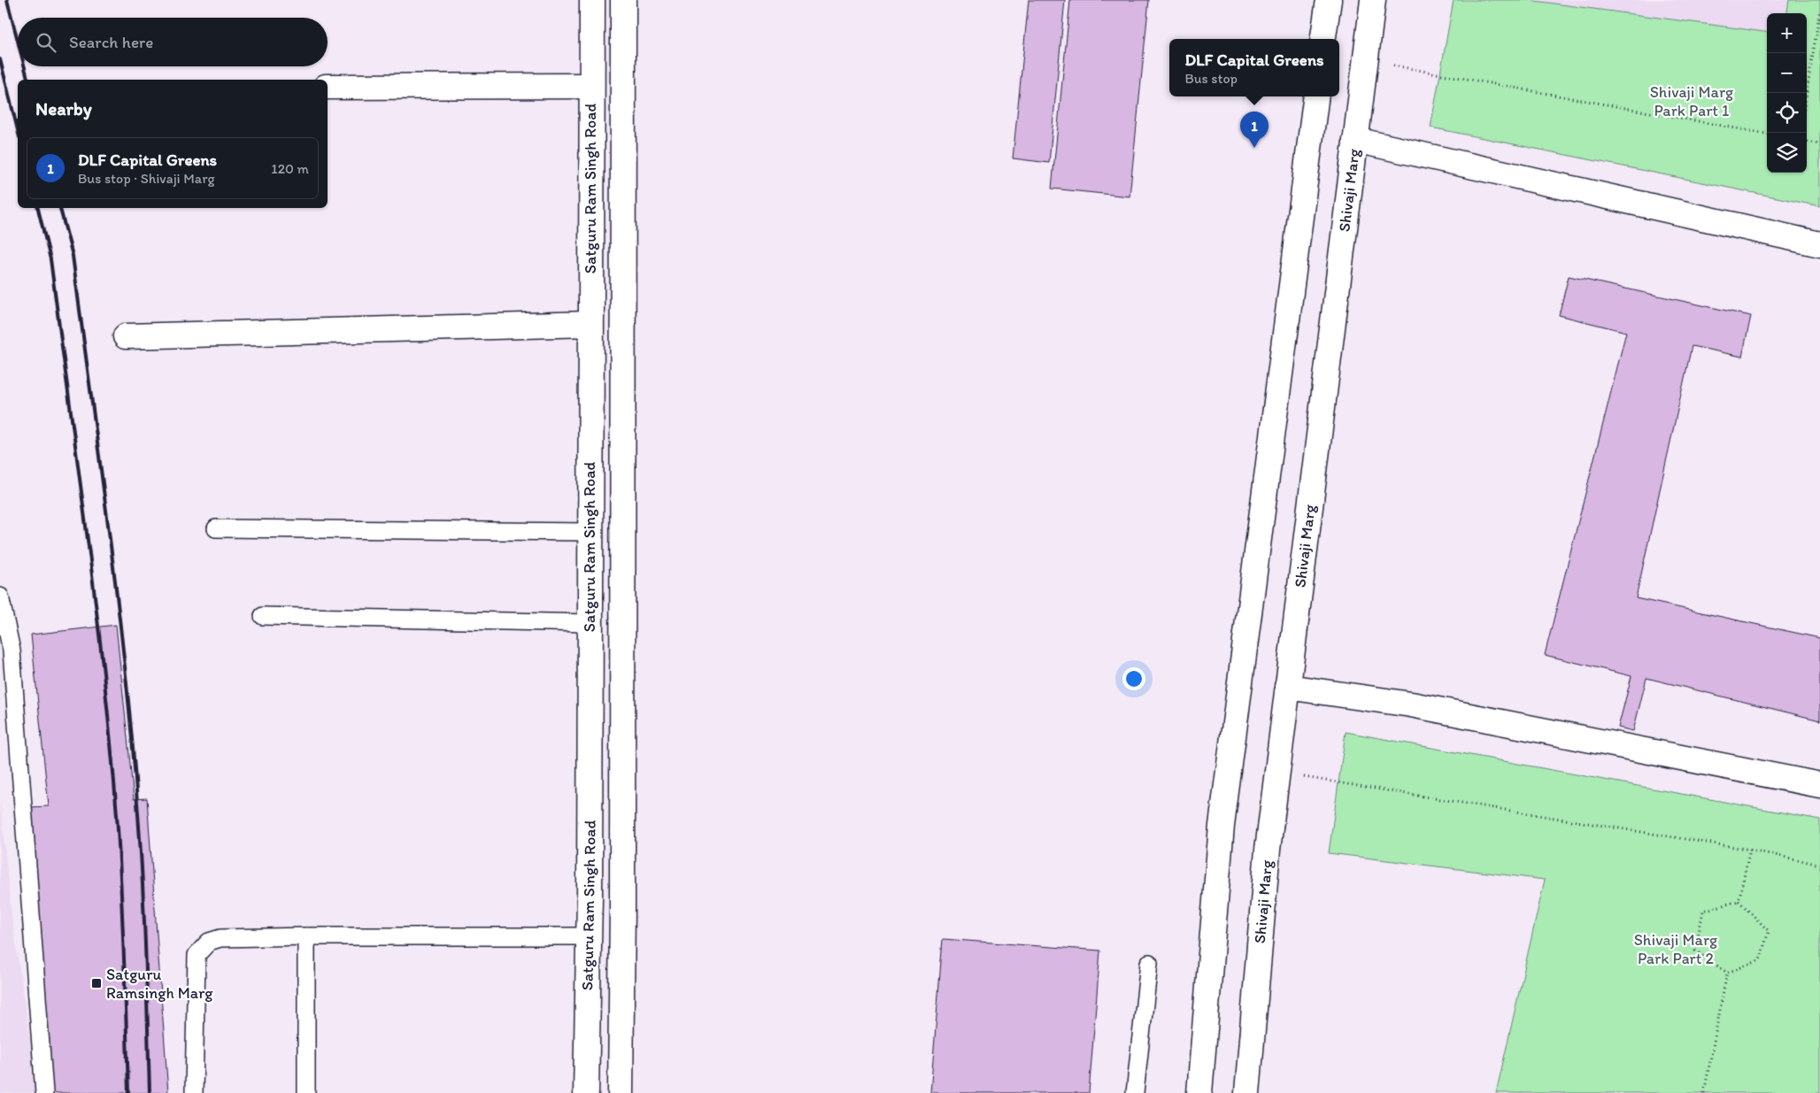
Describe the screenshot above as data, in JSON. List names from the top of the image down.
{
  "streets": {
    "street": ["Satguru Ram Singh Road", "Shivaji Marg"]
  },
  "parks": ["Shivaji Marg Park Part 1", "Shivaji Marg Park Part 2"],
  "places": {
    "transit": ["Satguru Ramsingh Marg"]
  },
  "page": {
    "map_buttons": ["+", "−"],
    "search": "Search here",
    "popup": ["DLF Capital Greens", "Bus stop"],
    "heading": "Nearby",
    "pins": "1",
    "list": [
      {
        "mark": "1",
        "name": "DLF Capital Greens",
        "note": "Bus stop · Shivaji Marg",
        "value": "120 m"
      }
    ]
  }
}
